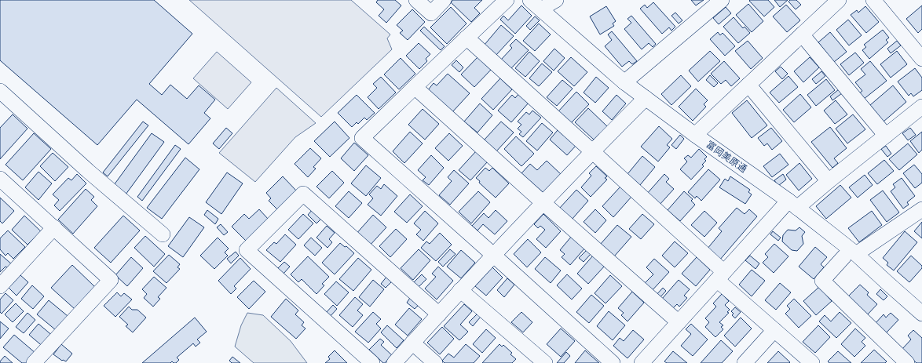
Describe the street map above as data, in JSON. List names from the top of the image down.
{
  "streets": {
    "street": ["富岡美原通"]
  }
}
